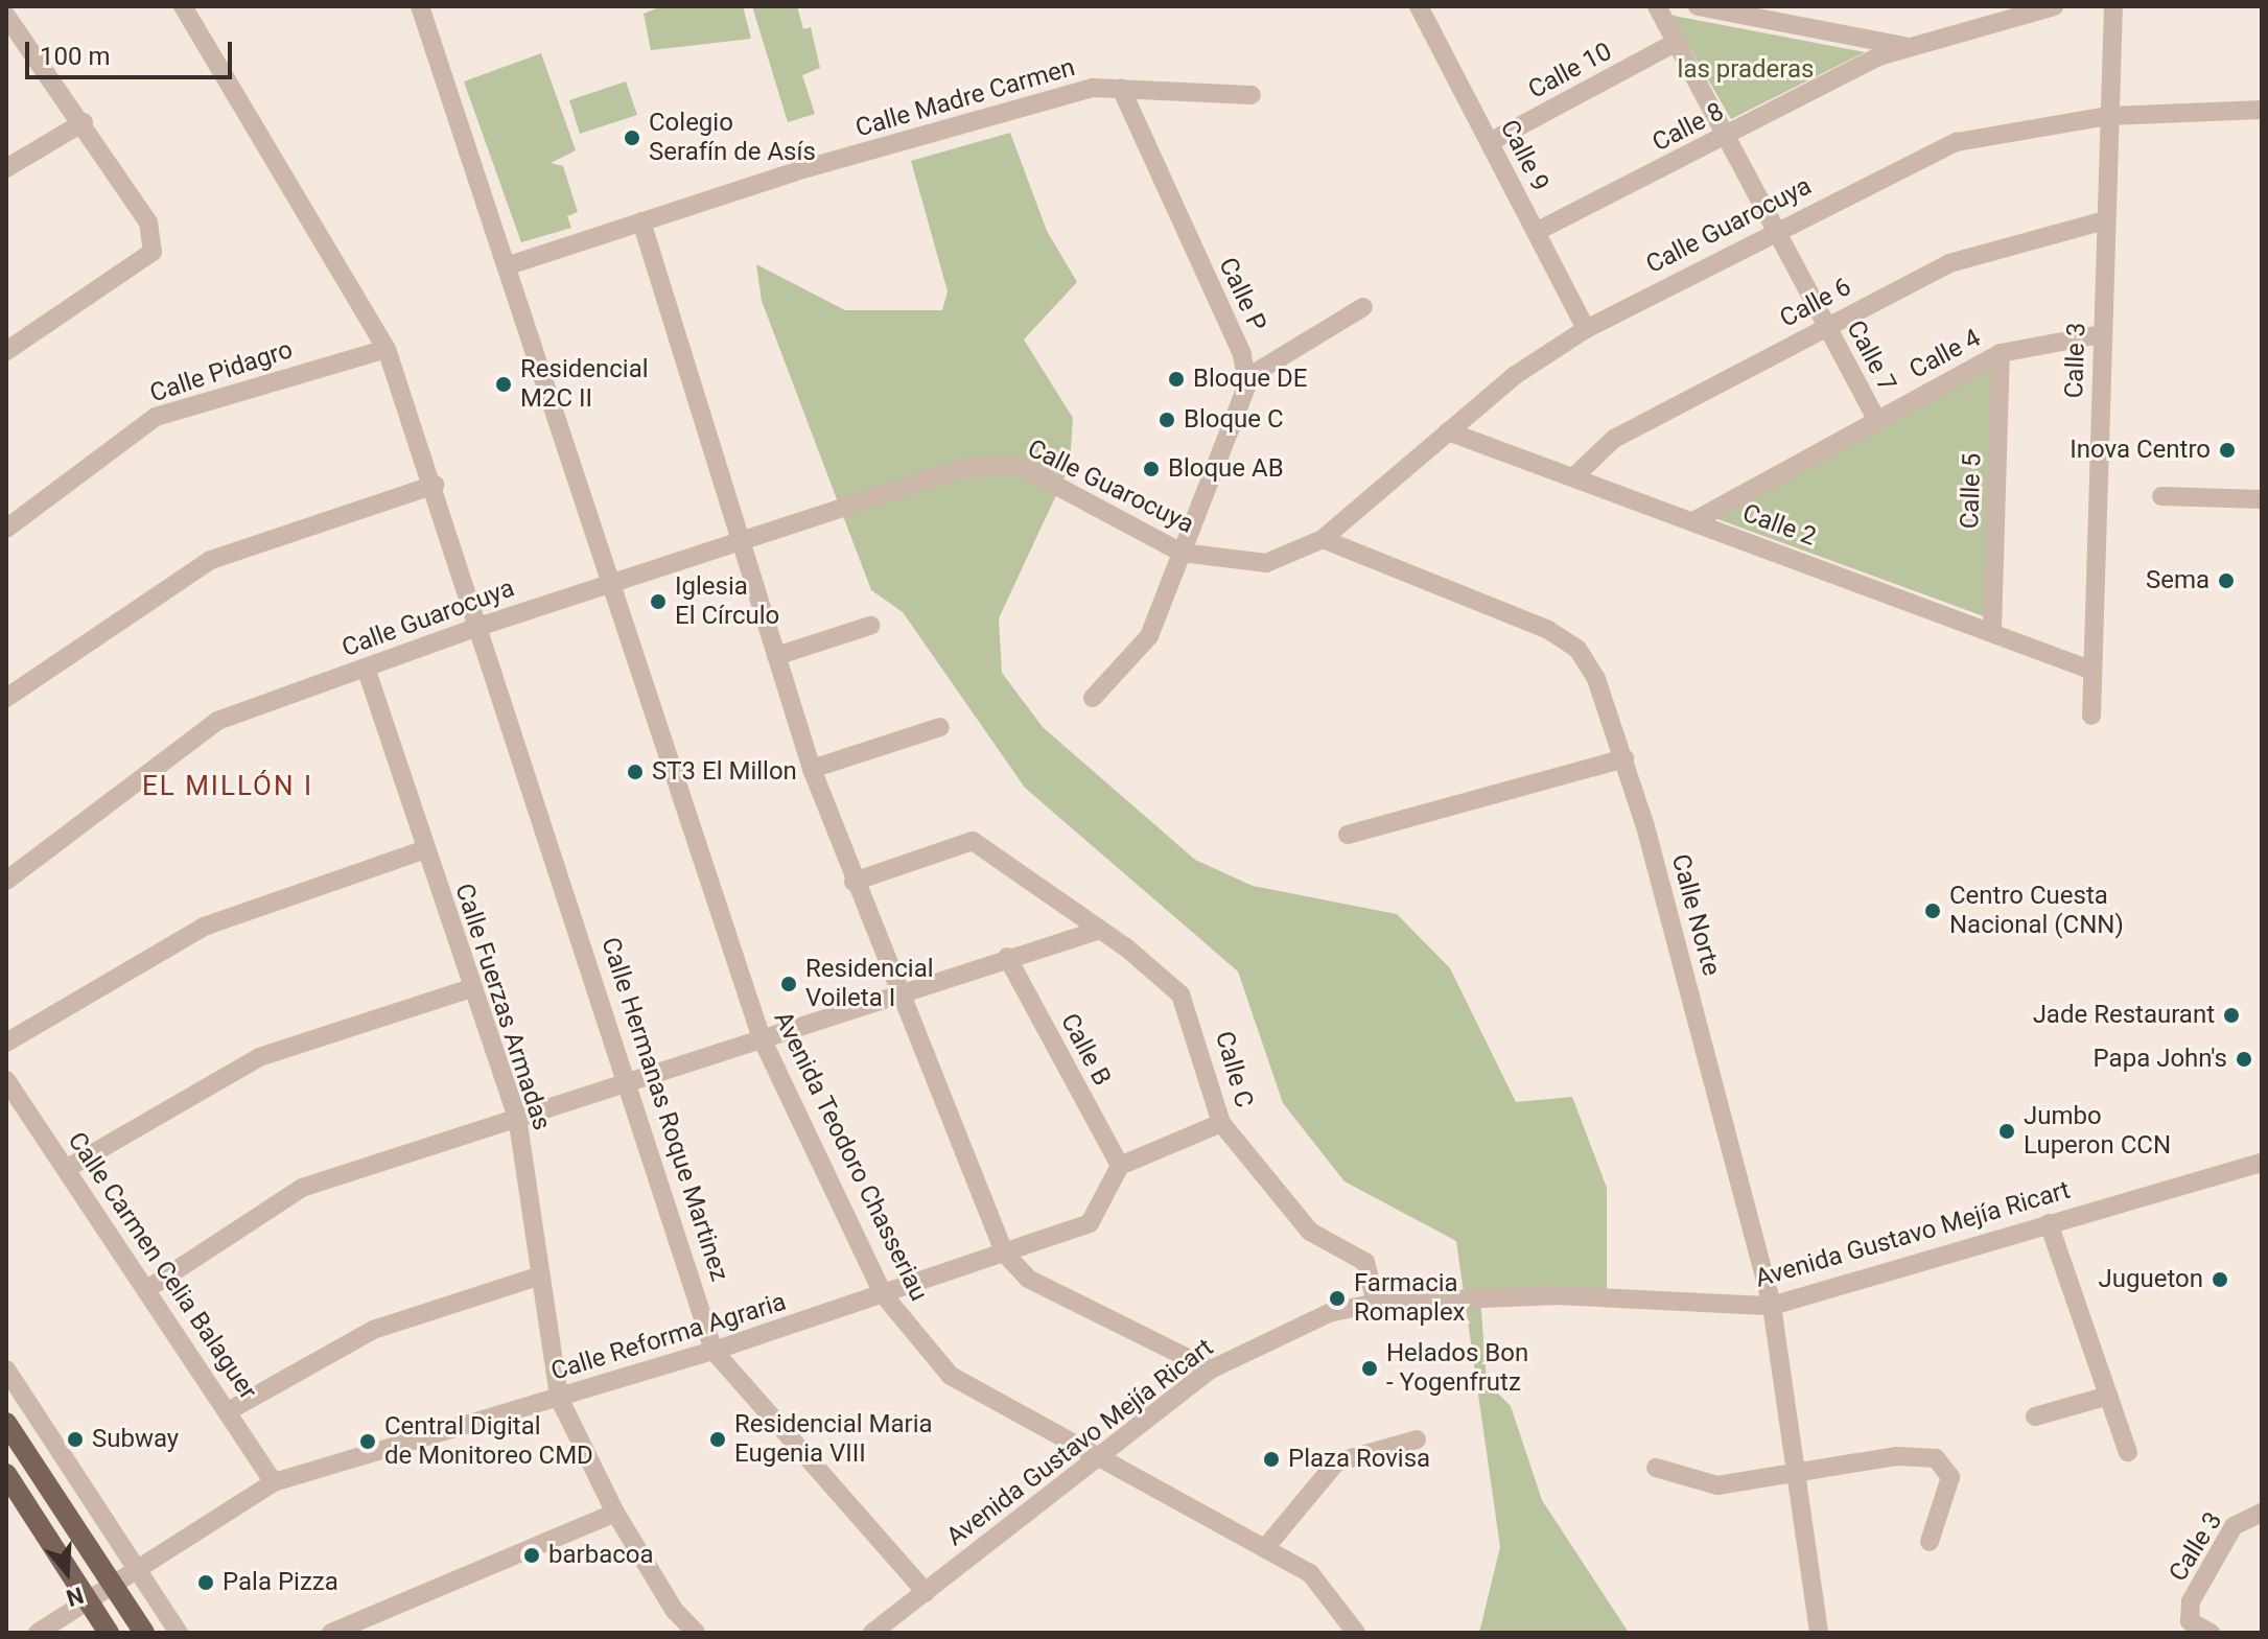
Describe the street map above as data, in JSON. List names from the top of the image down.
{
  "streets": {
    "street": [
      "Calle 10",
      "Calle Madre Carmen",
      "Calle 8",
      "Calle 9",
      "Calle Guarocuya",
      "Calle P",
      "Calle 6",
      "Calle 4",
      "Calle 7",
      "Calle 3",
      "Calle Pidagro",
      "Calle 5",
      "Calle 2",
      "Calle Norte",
      "Calle Fuerzas Armadas",
      "Calle B",
      "Calle C",
      "Calle Hermanas Roque Martinez",
      "Avenida Teodoro Chasseriau",
      "Avenida Gustavo Mejía Ricart",
      "Calle Carmen Celia Balaguer",
      "Calle Reforma Agraria"
    ]
  },
  "crossings": [
    ["Calle 10", "Calle 9"],
    ["Calle 10", "Calle 7"],
    ["Calle Madre Carmen", "Calle P"],
    ["Calle Madre Carmen", "Avenida Teodoro Chasseriau"],
    ["Calle 8", "Calle 9"],
    ["Calle 8", "Calle 7"],
    ["Calle 9", "Calle Guarocuya"],
    ["Calle Guarocuya", "Calle 7"],
    ["Calle Guarocuya", "Calle 3"],
    ["Calle Guarocuya", "Calle 2"],
    ["Calle Guarocuya", "Calle Norte"],
    ["Calle Guarocuya", "Calle Fuerzas Armadas"],
    ["Calle Guarocuya", "Calle Hermanas Roque Martinez"],
    ["Calle Guarocuya", "Avenida Teodoro Chasseriau"],
    ["Calle 6", "Calle 7"],
    ["Calle 6", "Calle 3"],
    ["Calle 6", "Calle 2"],
    ["Calle 4", "Calle 7"],
    ["Calle 4", "Calle 3"],
    ["Calle 4", "Calle 5"],
    ["Calle 4", "Calle 2"],
    ["Calle 3", "Calle 2"],
    ["Calle Pidagro", "Calle Hermanas Roque Martinez"],
    ["Calle 5", "Calle 2"],
    ["Calle Norte", "Avenida Gustavo Mejía Ricart"],
    ["Calle Fuerzas Armadas", "Calle Reforma Agraria"],
    ["Calle B", "Calle Reforma Agraria"],
    ["Calle C", "Avenida Gustavo Mejía Ricart"],
    ["Calle Hermanas Roque Martinez", "Avenida Gustavo Mejía Ricart"],
    ["Calle Hermanas Roque Martinez", "Calle Reforma Agraria"],
    ["Avenida Teodoro Chasseriau", "Avenida Gustavo Mejía Ricart"],
    ["Avenida Teodoro Chasseriau", "Calle Reforma Agraria"],
    ["Calle Carmen Celia Balaguer", "Calle Reforma Agraria"]
  ],
  "districts": ["EL MILLÓN I"],
  "parks": ["las praderas"],
  "places": [
    "Colegio Serafín de Asís",
    "Bloque DE",
    "Residencial M2C II",
    "Bloque C",
    "Inova Centro",
    "Bloque AB",
    "Sema",
    "Iglesia El Círculo",
    "ST3 El Millon",
    "Centro Cuesta Nacional (CNN)",
    "Residencial Voileta I",
    "Jade Restaurant",
    "Papa John's",
    "Jumbo Luperon CCN",
    "Jugueton",
    "Farmacia Romaplex",
    "Helados Bon - Yogenfrutz",
    "Subway",
    "Residencial Maria Eugenia VIII",
    "Central Digital de Monitoreo CMD",
    "Plaza Rovisa",
    "barbacoa",
    "Pala Pizza"
  ],
  "scale_bar": "100 m",
  "north": "bottom"
}
